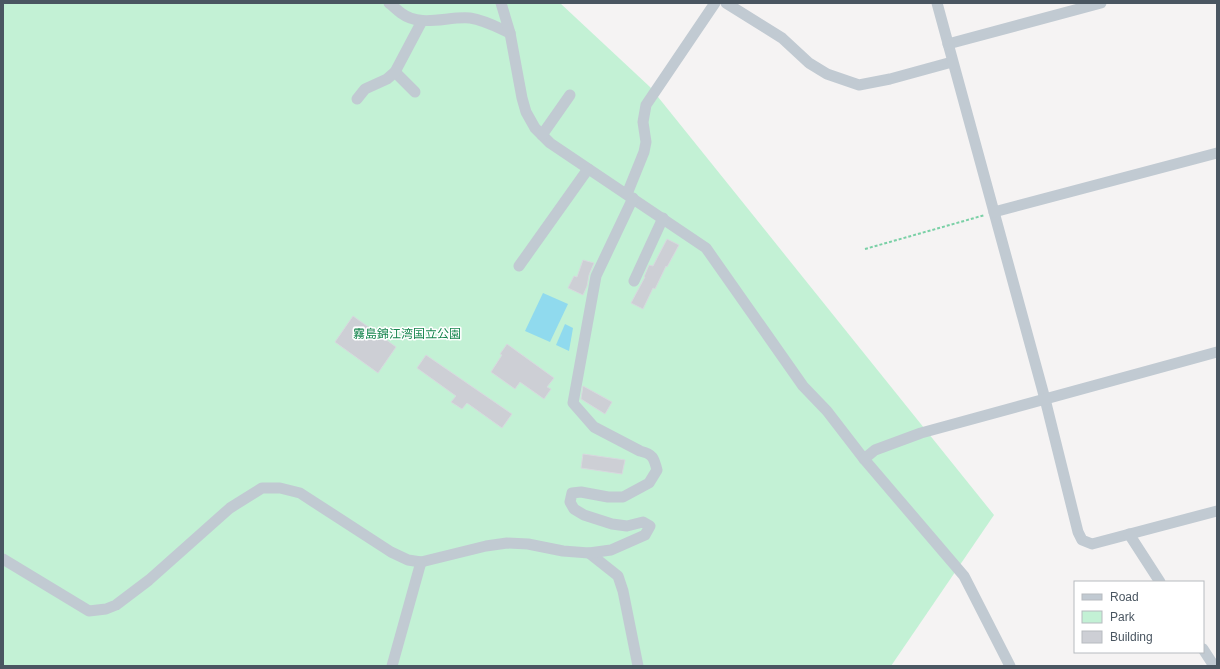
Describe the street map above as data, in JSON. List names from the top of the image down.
{
  "parks": ["霧島錦江湾国立公園"],
  "legend": ["Road", "Park", "Building"]
}
